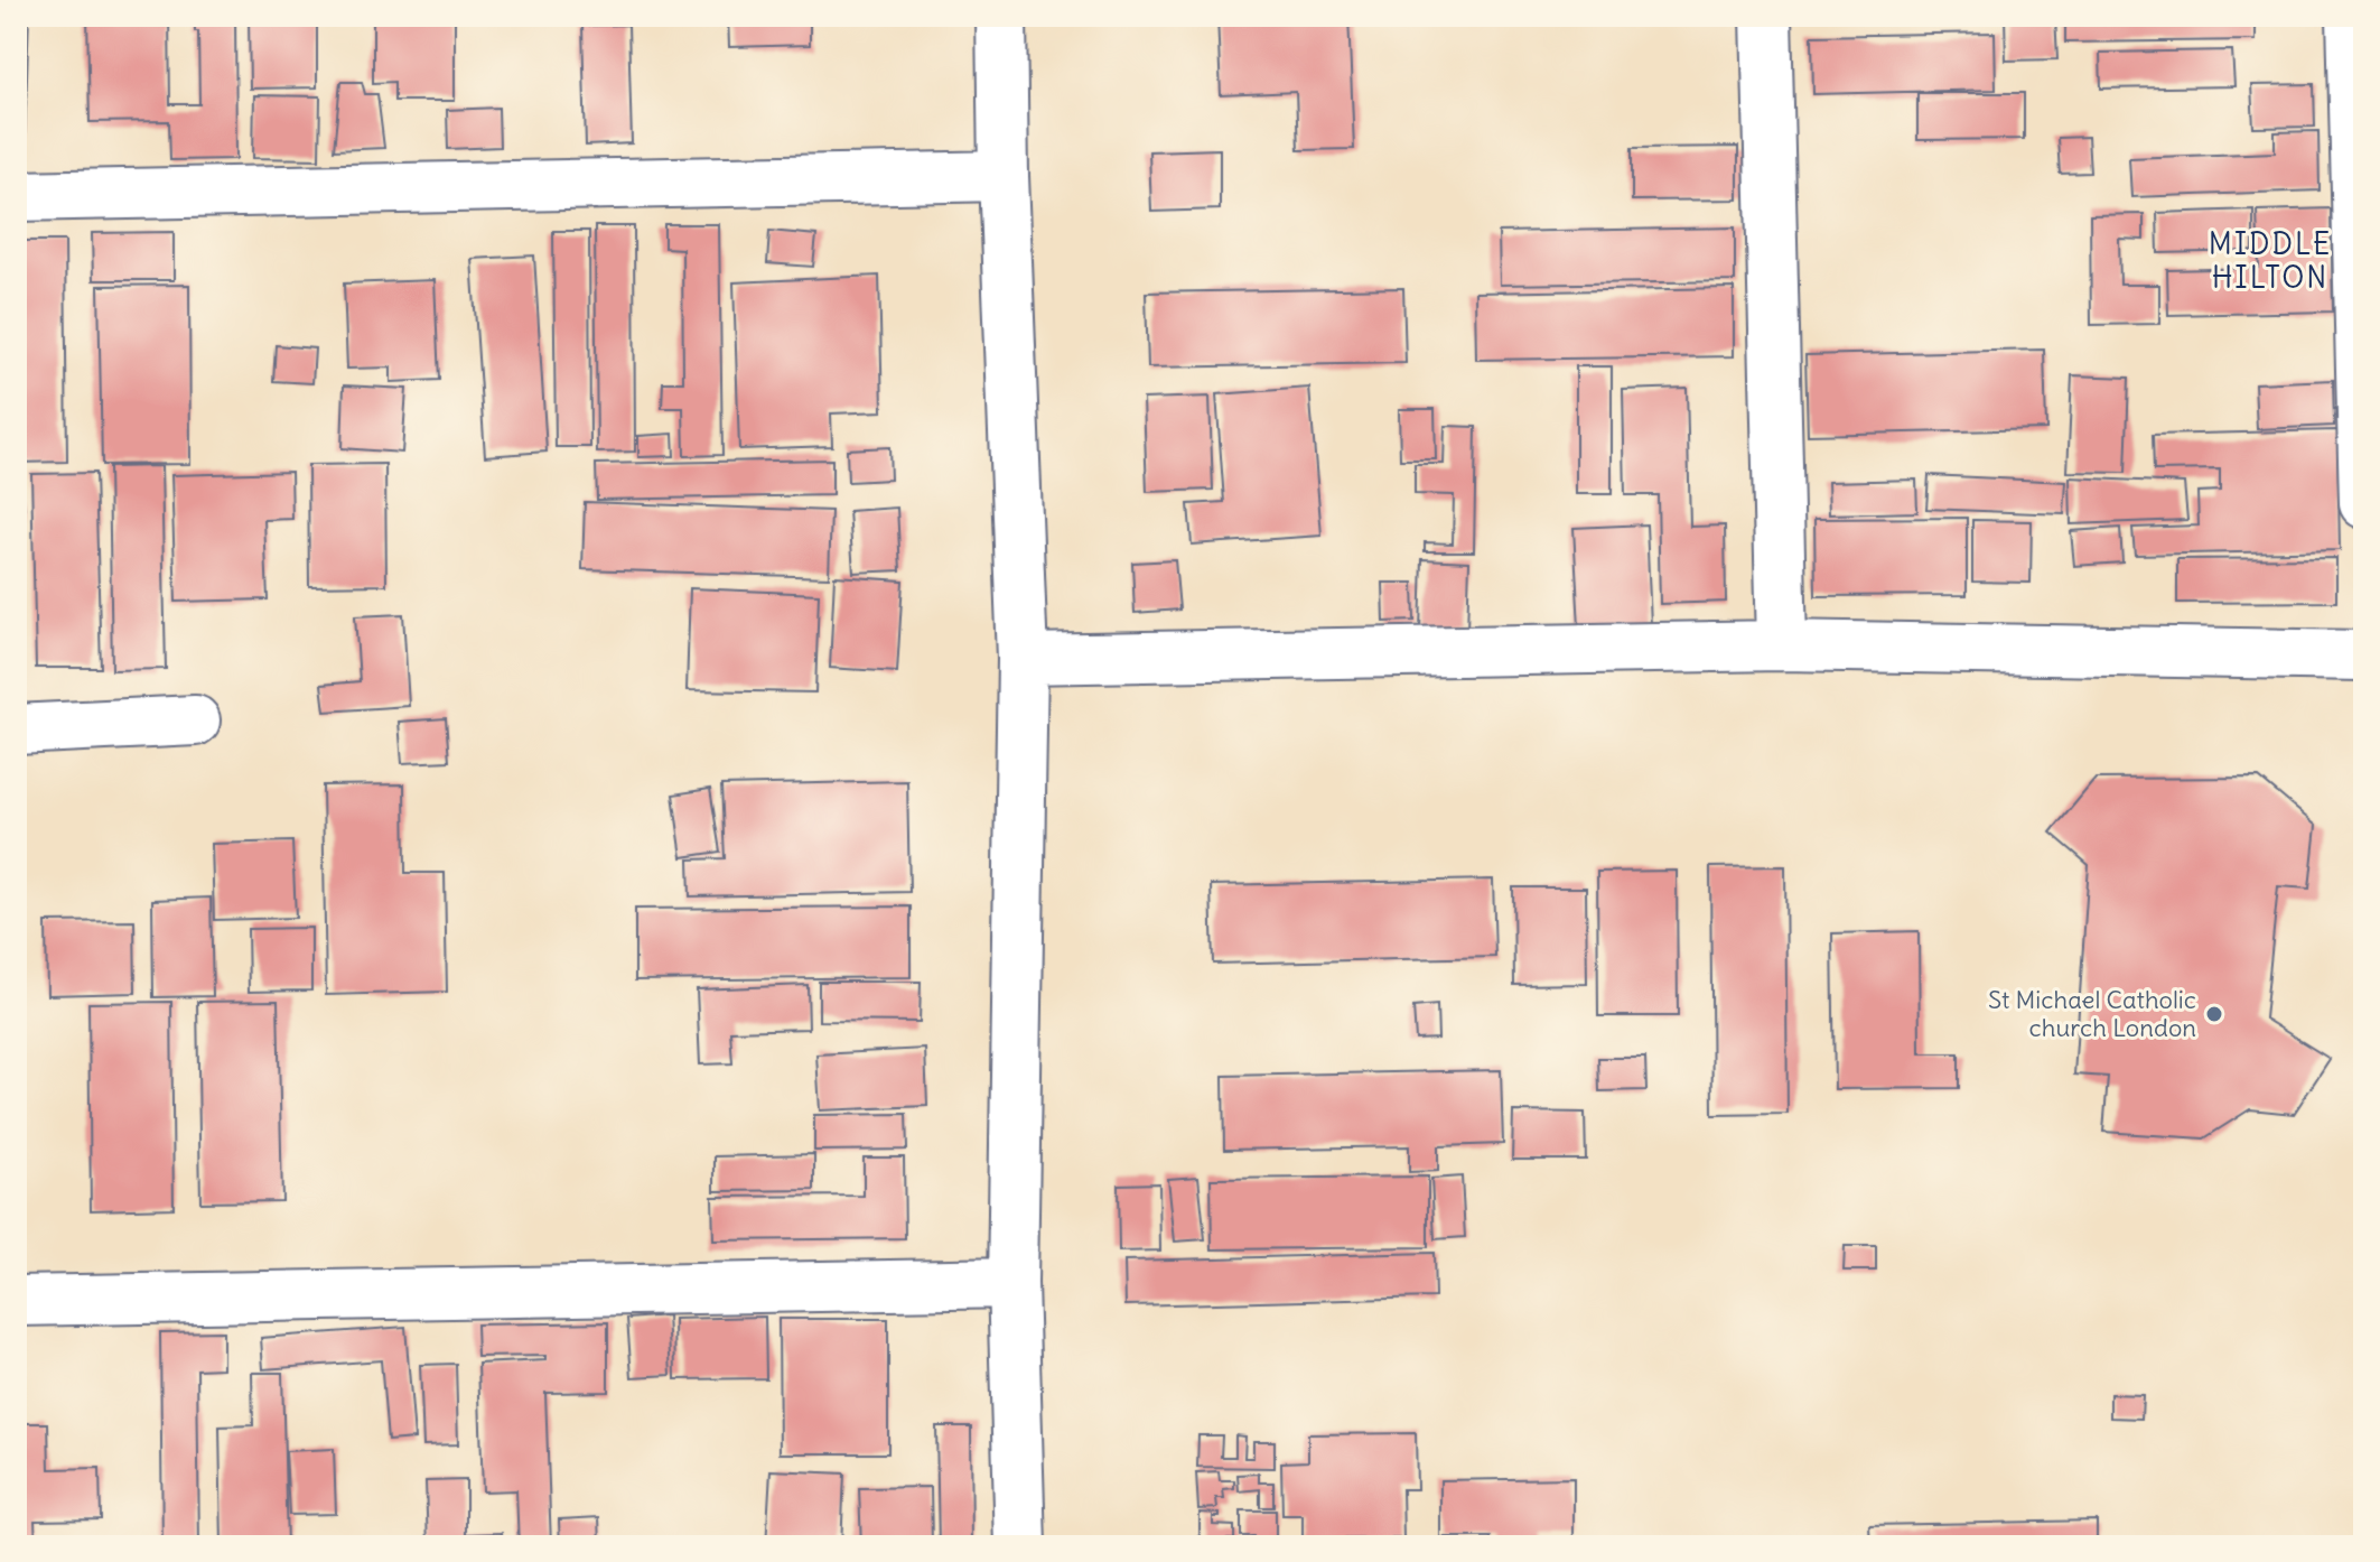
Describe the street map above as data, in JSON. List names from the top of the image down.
{
  "districts": ["MIDDLE HILTON"],
  "places": ["St Michael Catholic church London"]
}
